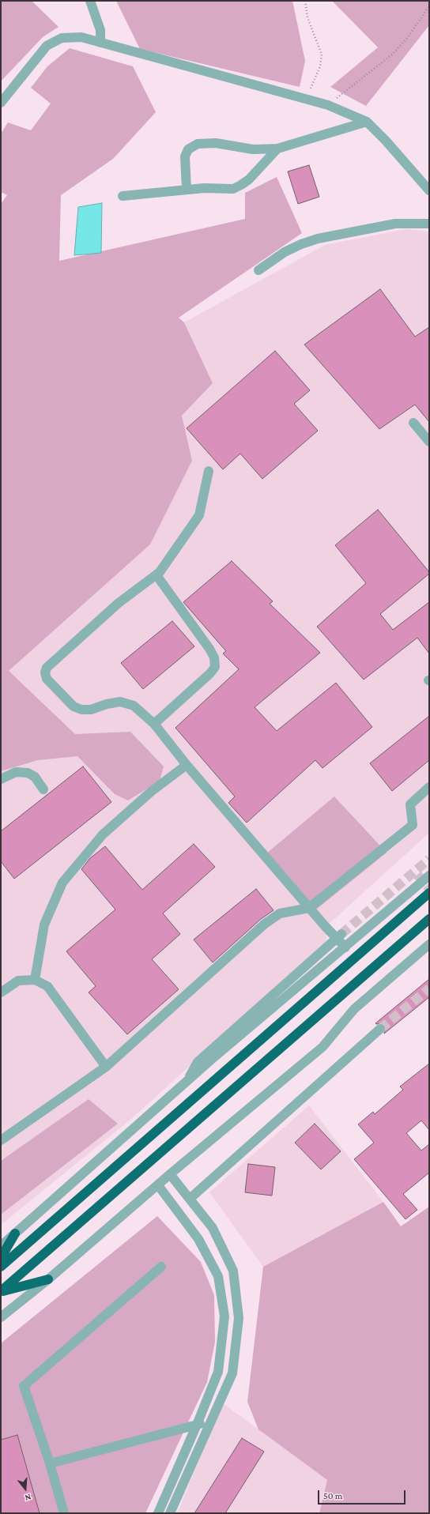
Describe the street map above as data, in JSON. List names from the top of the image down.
{
  "scale_bar": "50 m",
  "north": "bottom"
}
